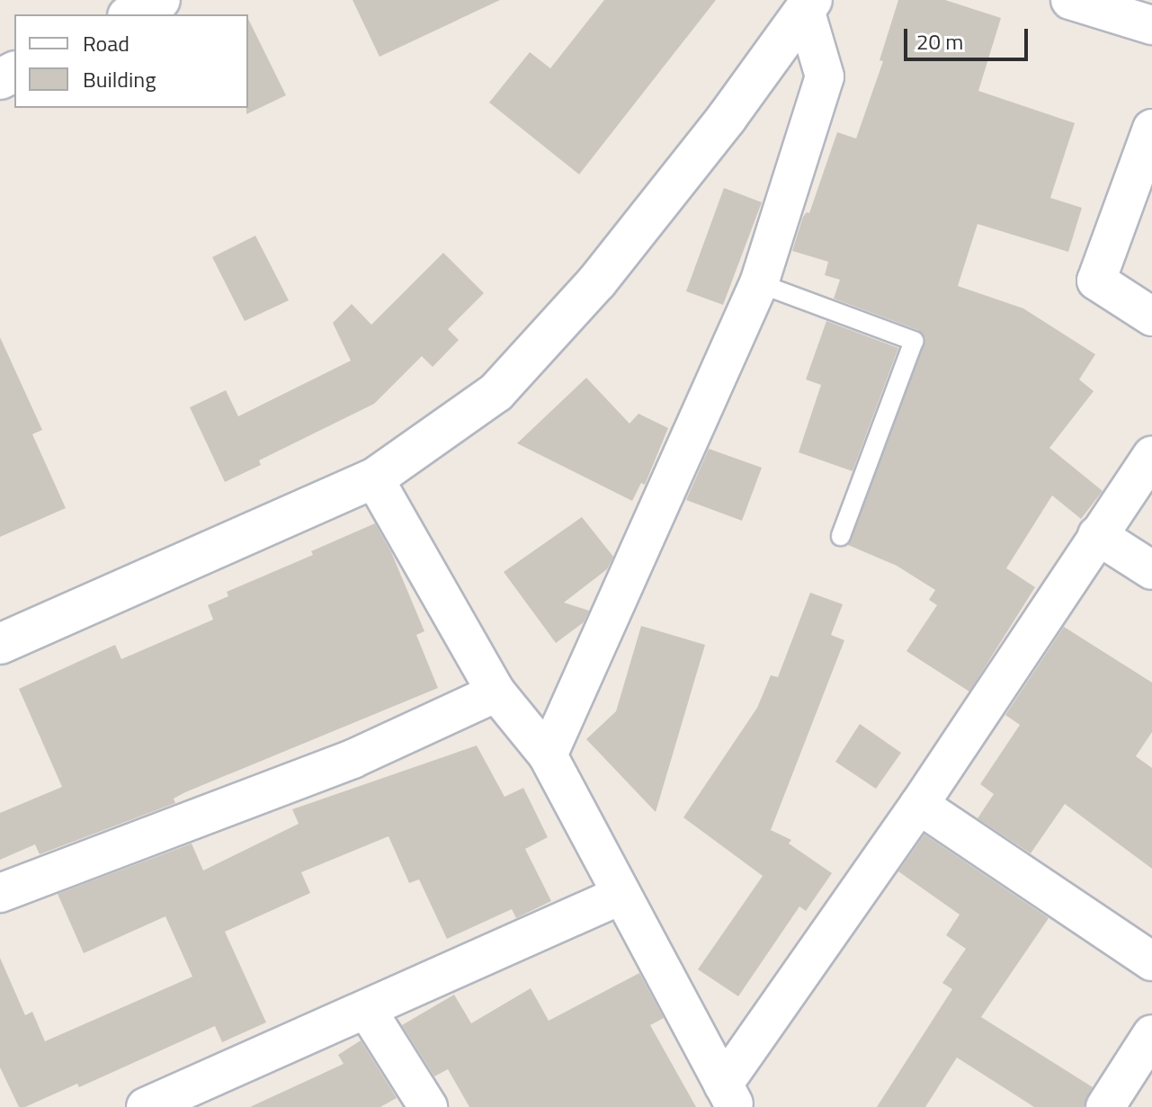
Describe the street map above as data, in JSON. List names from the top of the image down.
{
  "legend": ["Road", "Building"],
  "scale_bar": "20 m"
}
